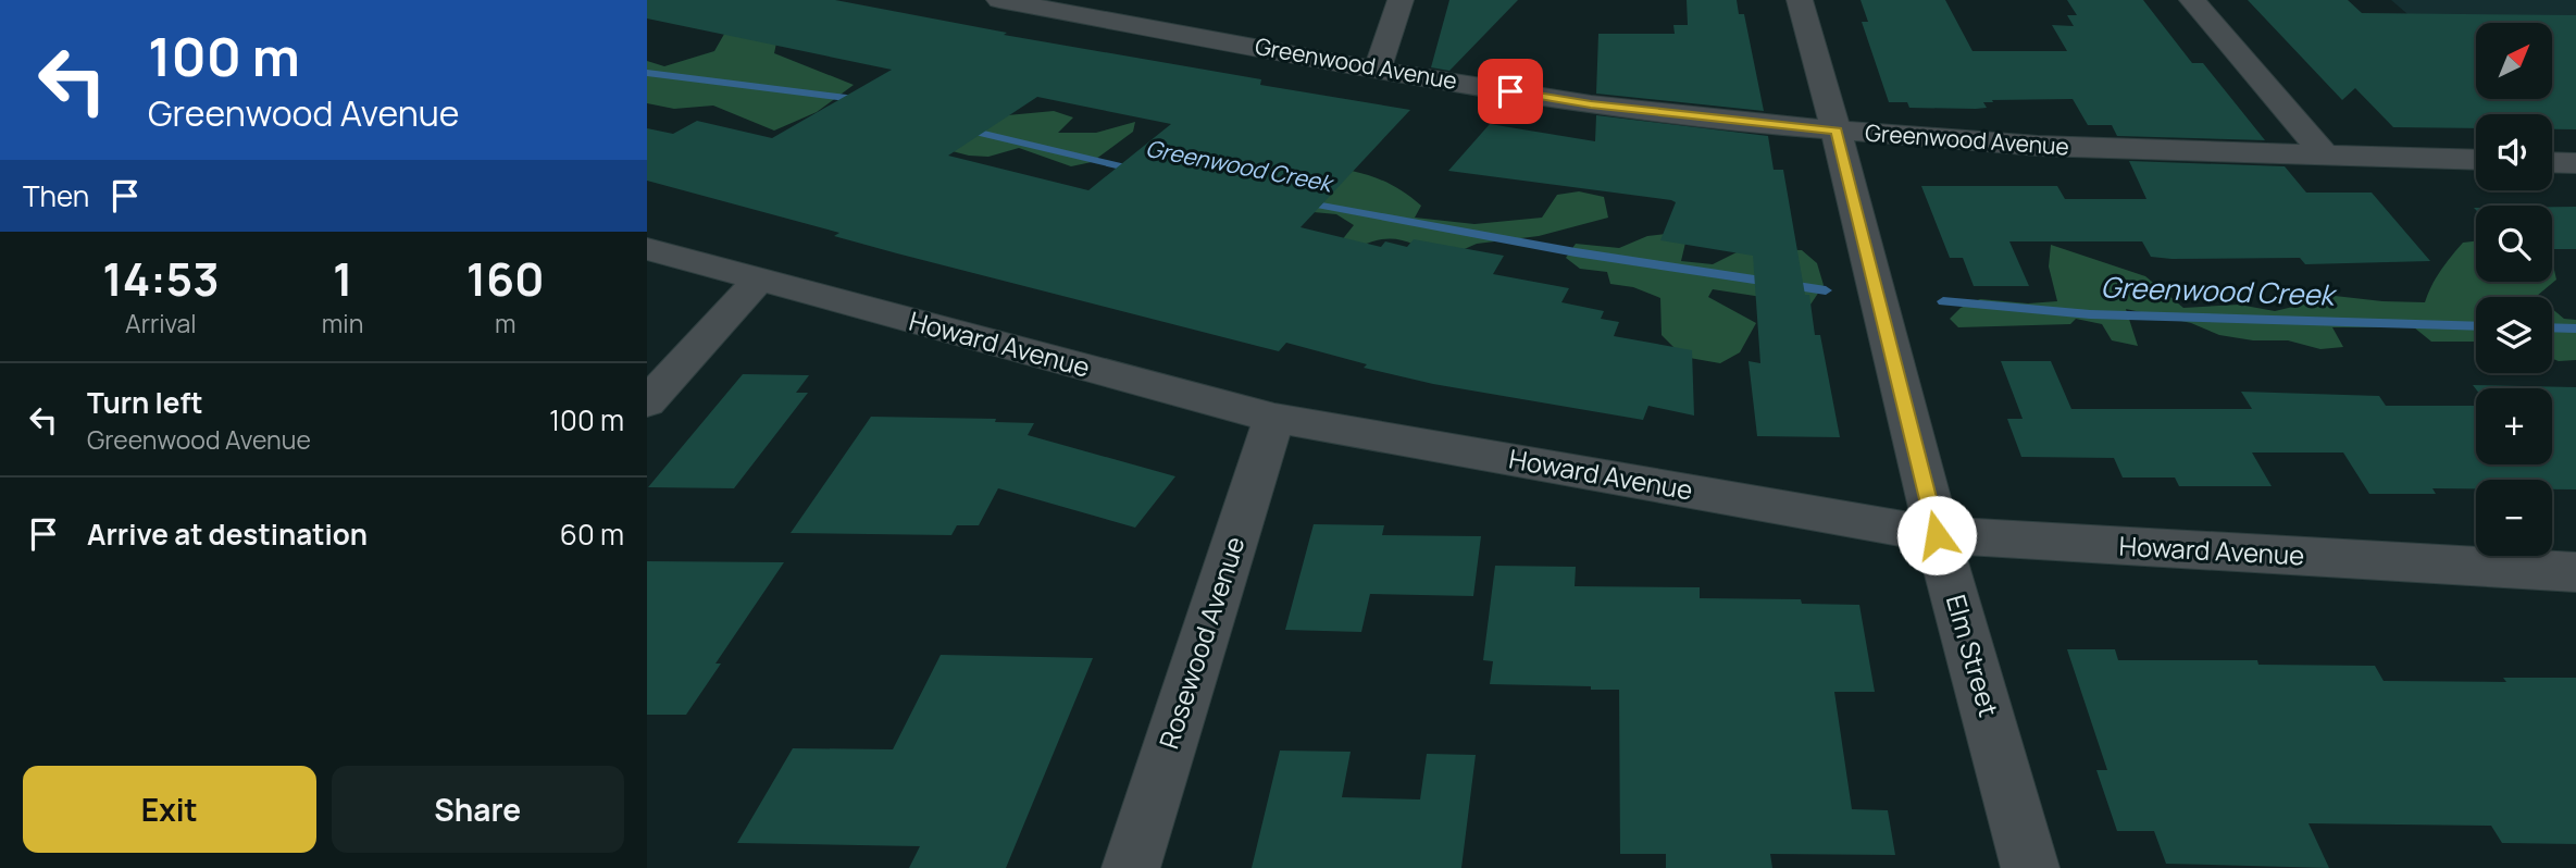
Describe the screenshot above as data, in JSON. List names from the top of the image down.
{
  "streets": {
    "street": [
      "Greenwood Avenue",
      "Howard Avenue",
      "Rosewood Avenue",
      "Elm Street"
    ]
  },
  "crossings": [
    ["Greenwood Avenue", "Elm Street"],
    ["Howard Avenue", "Rosewood Avenue"],
    ["Howard Avenue", "Elm Street"]
  ],
  "water": ["Greenwood Creek"],
  "north": "top right",
  "page": {
    "turn": ["100 m", "Greenwood Avenue"],
    "map_buttons": ["+", "−"],
    "then": "Then",
    "eta": [
      "14:53",
      "Arrival",
      "1",
      "min",
      "160",
      "m"
    ],
    "list": [
      {
        "name": "Turn left",
        "note": "Greenwood Avenue",
        "value": "100 m"
      },
      {
        "name": "Arrive at destination",
        "value": "60 m"
      }
    ],
    "buttons": ["Exit", "Share"]
  }
}
